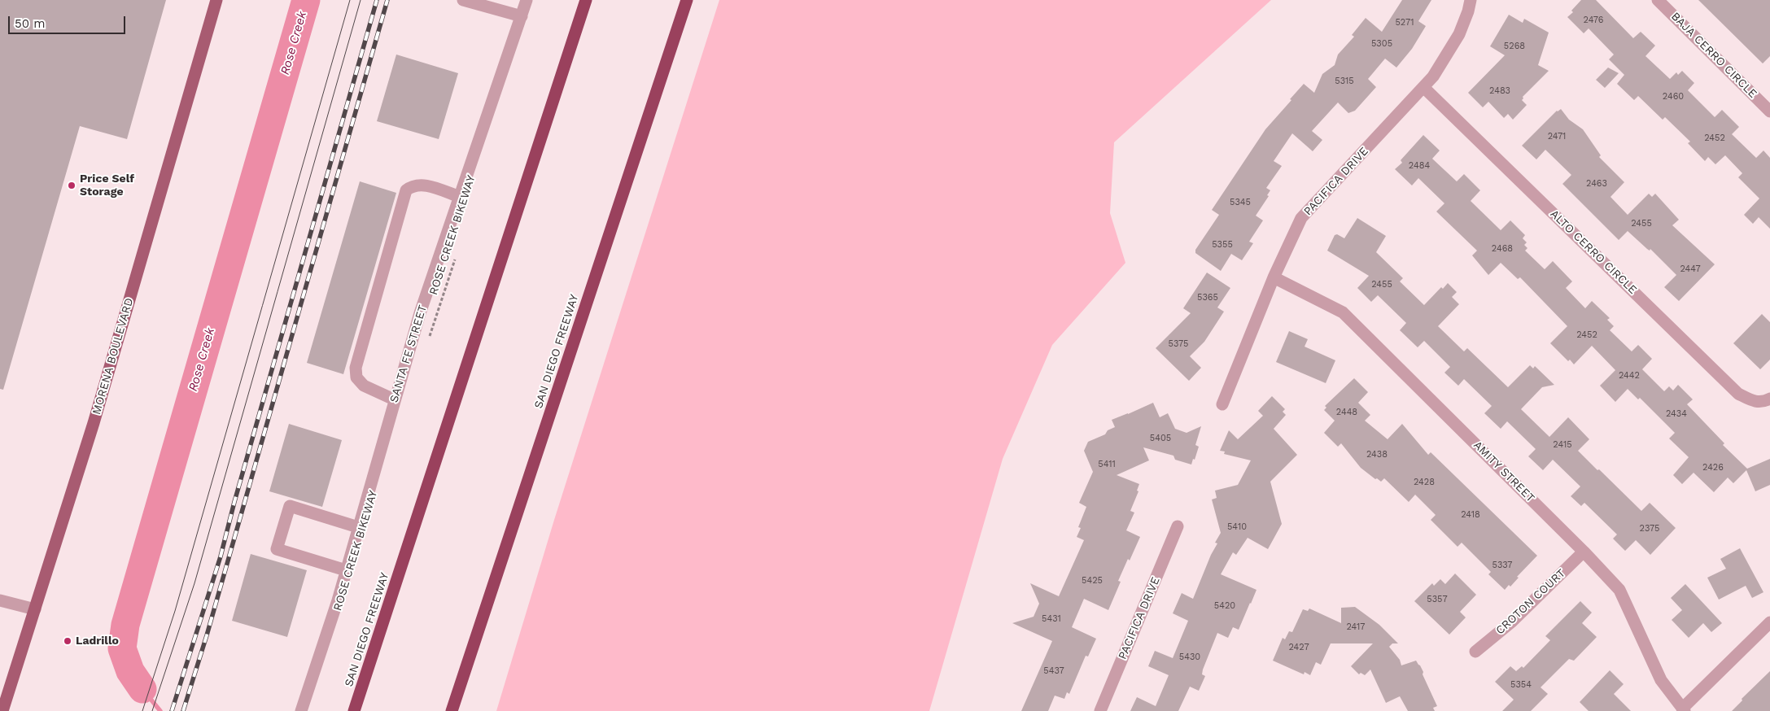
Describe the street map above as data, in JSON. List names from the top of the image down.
{
  "streets": {
    "highway": ["SAN DIEGO FREEWAY"],
    "main road": ["MORENA BOULEVARD"],
    "street": [
      "BAJA CERRO CIRCLE",
      "PACIFICA DRIVE",
      "ALTO CERRO CIRCLE",
      "SANTA FE STREET",
      "AMITY STREET",
      "CROTON COURT"
    ],
    "path": ["ROSE CREEK BIKEWAY"]
  },
  "crossings": [
    ["PACIFICA DRIVE", "ALTO CERRO CIRCLE"],
    ["PACIFICA DRIVE", "AMITY STREET"],
    ["AMITY STREET", "CROTON COURT"]
  ],
  "water": ["Rose Creek"],
  "places": ["Price Self Storage", "Ladrillo"],
  "house_numbers": [
    "2476",
    "5271",
    "5305",
    "5268",
    "5315",
    "2483",
    "2460",
    "2471",
    "2452",
    "2484",
    "2463",
    "5345",
    "2455",
    "5355",
    "2468",
    "2447",
    "2455",
    "5365",
    "2452",
    "5375",
    "2442",
    "2448",
    "2434",
    "5405",
    "2415",
    "2438",
    "5411",
    "2426",
    "2428",
    "2418",
    "5410",
    "2375",
    "5337",
    "5425",
    "5357",
    "5420",
    "5431",
    "2417",
    "2427",
    "5430",
    "5437",
    "5354"
  ],
  "scale_bar": "50 m"
}
